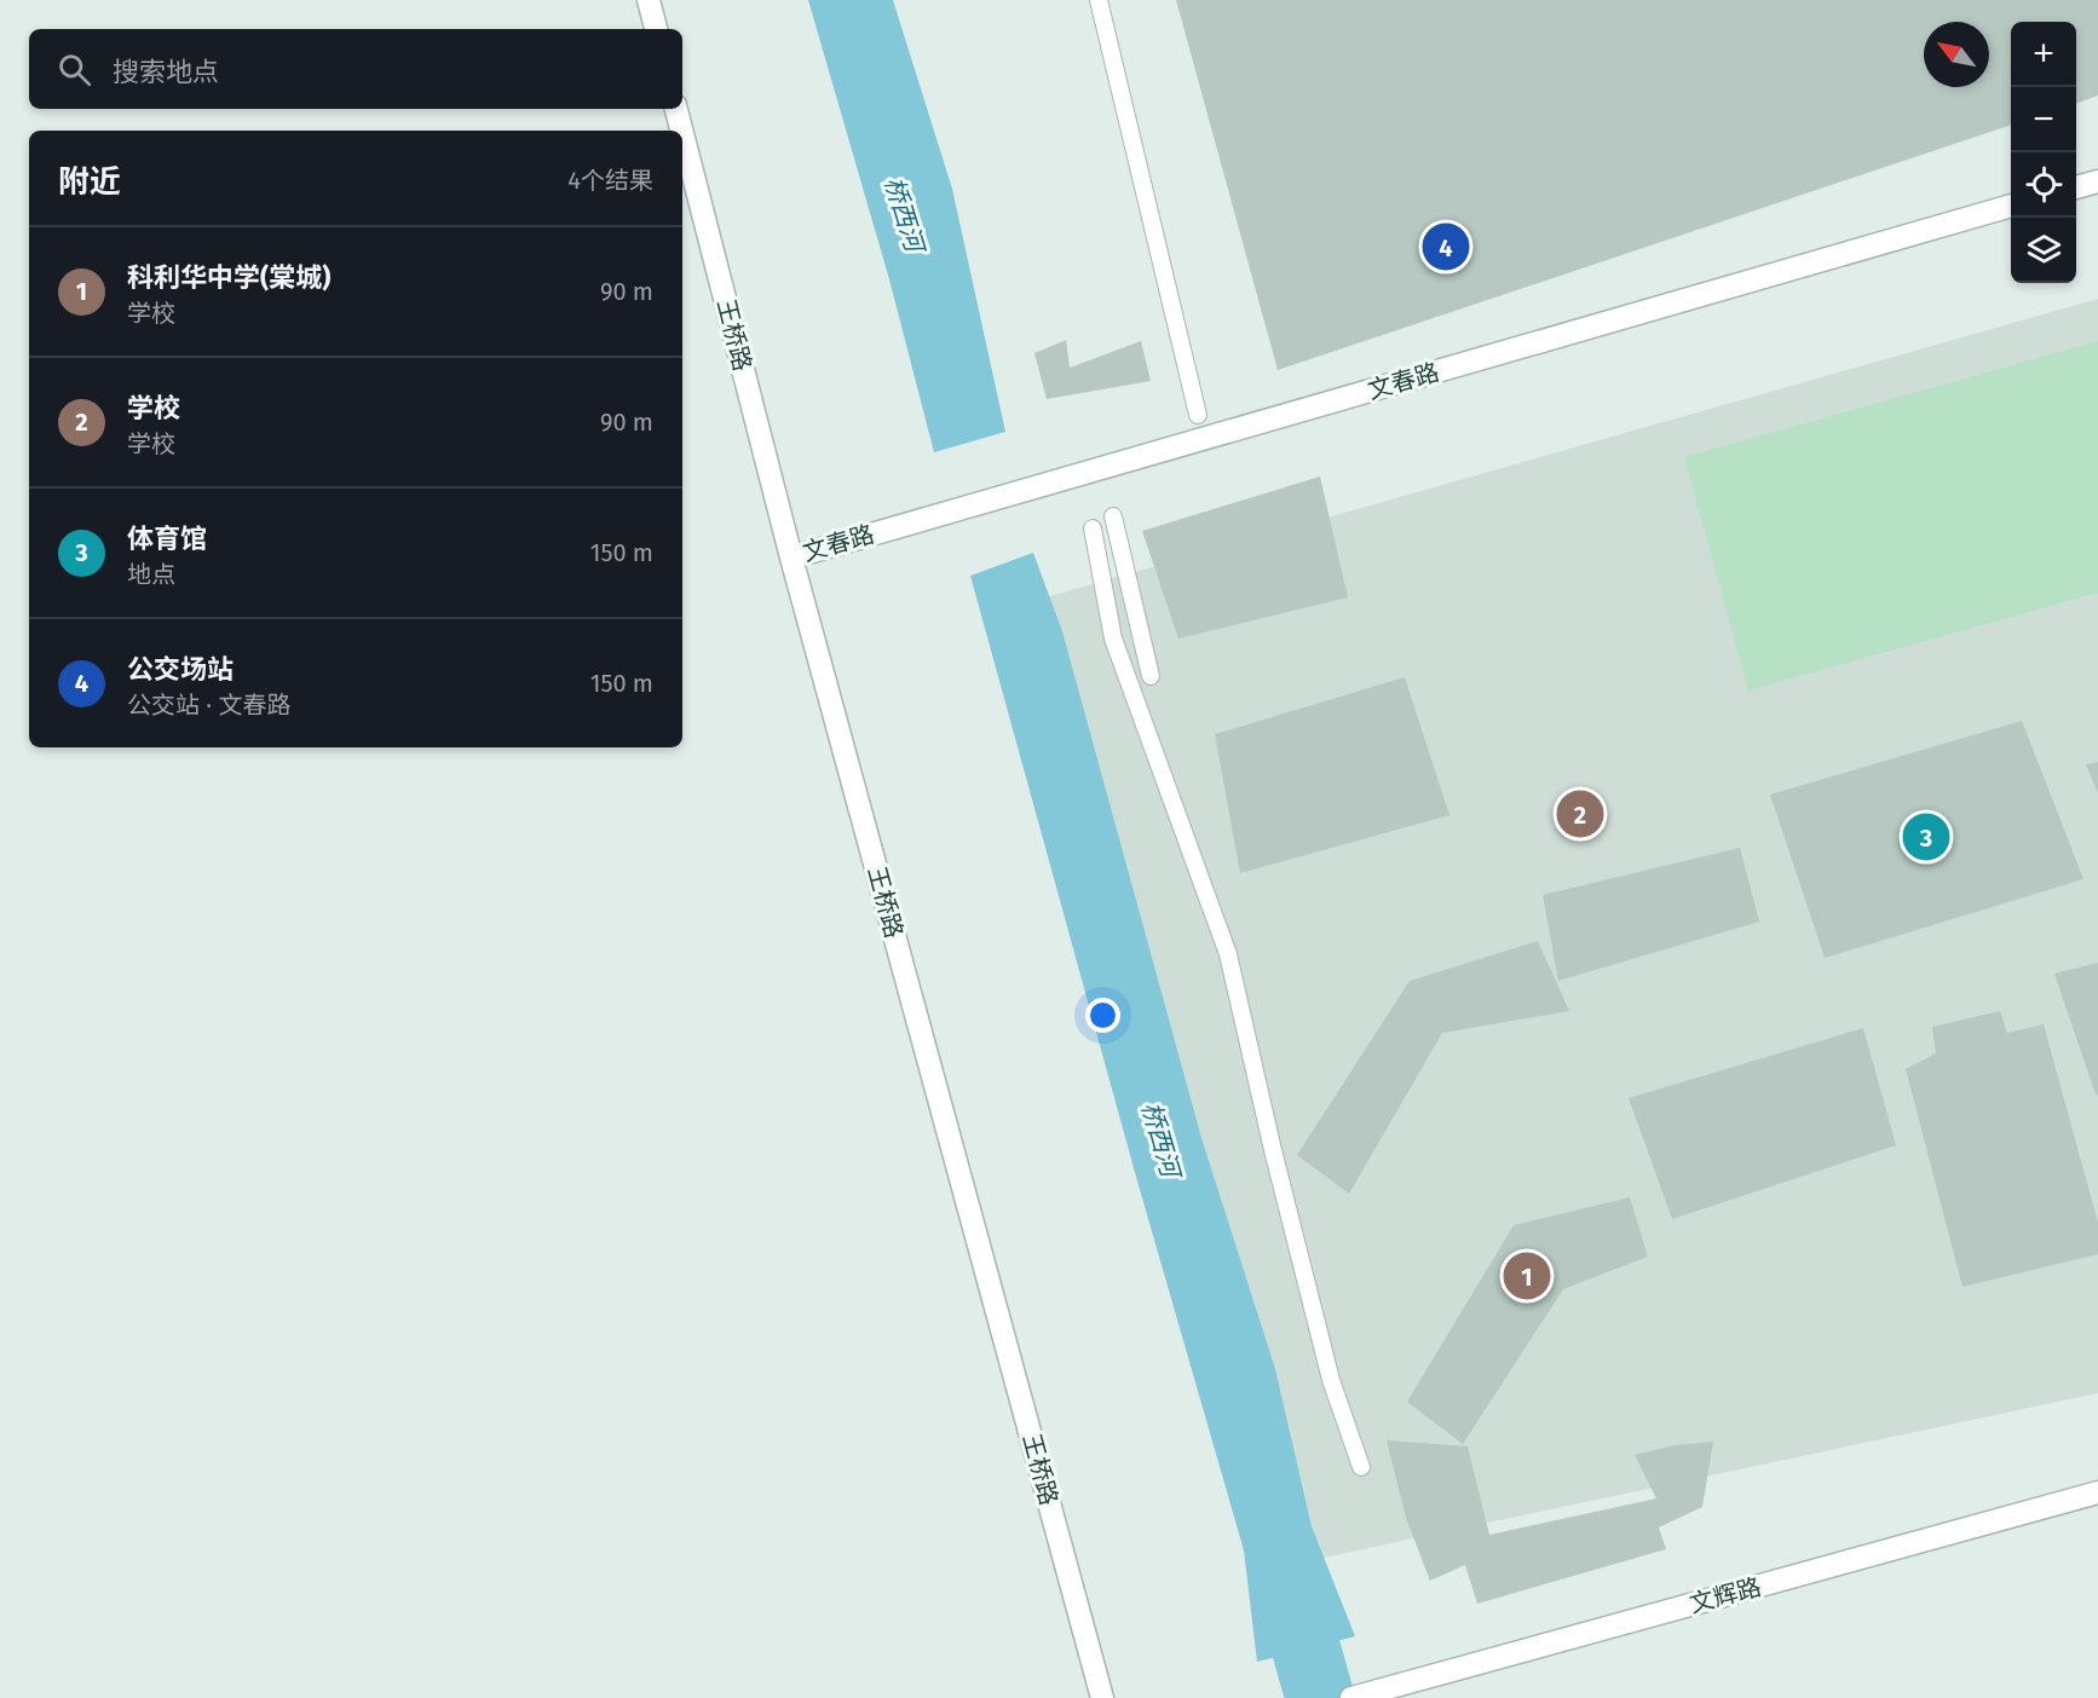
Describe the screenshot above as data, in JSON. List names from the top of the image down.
{
  "streets": {
    "street": ["王桥路", "文春路", "文辉路"]
  },
  "crossings": [
    ["王桥路", "文春路"]
  ],
  "water": ["桥西河"],
  "north": "top left",
  "page": {
    "map_buttons": ["+", "−"],
    "search": "搜索地点",
    "heading": ["附近", "4个结果"],
    "pins": [
      "4",
      "2",
      "3",
      "1"
    ],
    "list": [
      {
        "mark": "1",
        "name": "科利华中学(棠城)",
        "note": "学校",
        "value": "90 m"
      },
      {
        "mark": "2",
        "name": "学校",
        "note": "学校",
        "value": "90 m"
      },
      {
        "mark": "3",
        "name": "体育馆",
        "note": "地点",
        "value": "150 m"
      },
      {
        "mark": "4",
        "name": "公交场站",
        "note": "公交站 · 文春路",
        "value": "150 m"
      }
    ]
  }
}
